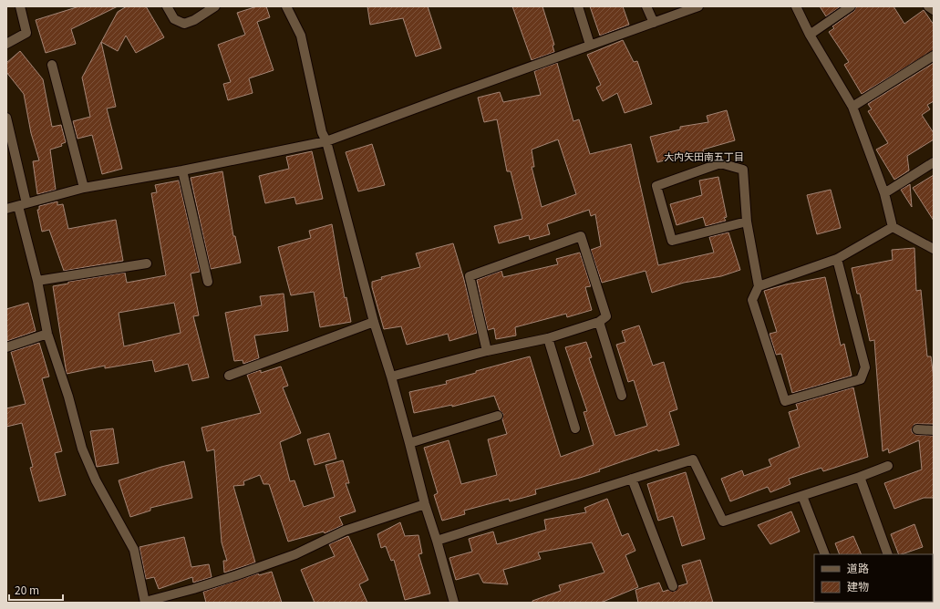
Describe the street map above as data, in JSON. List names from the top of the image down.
{
  "districts": ["大内矢田南五丁目"],
  "legend": ["道路", "建物"],
  "scale_bar": "20 m"
}
